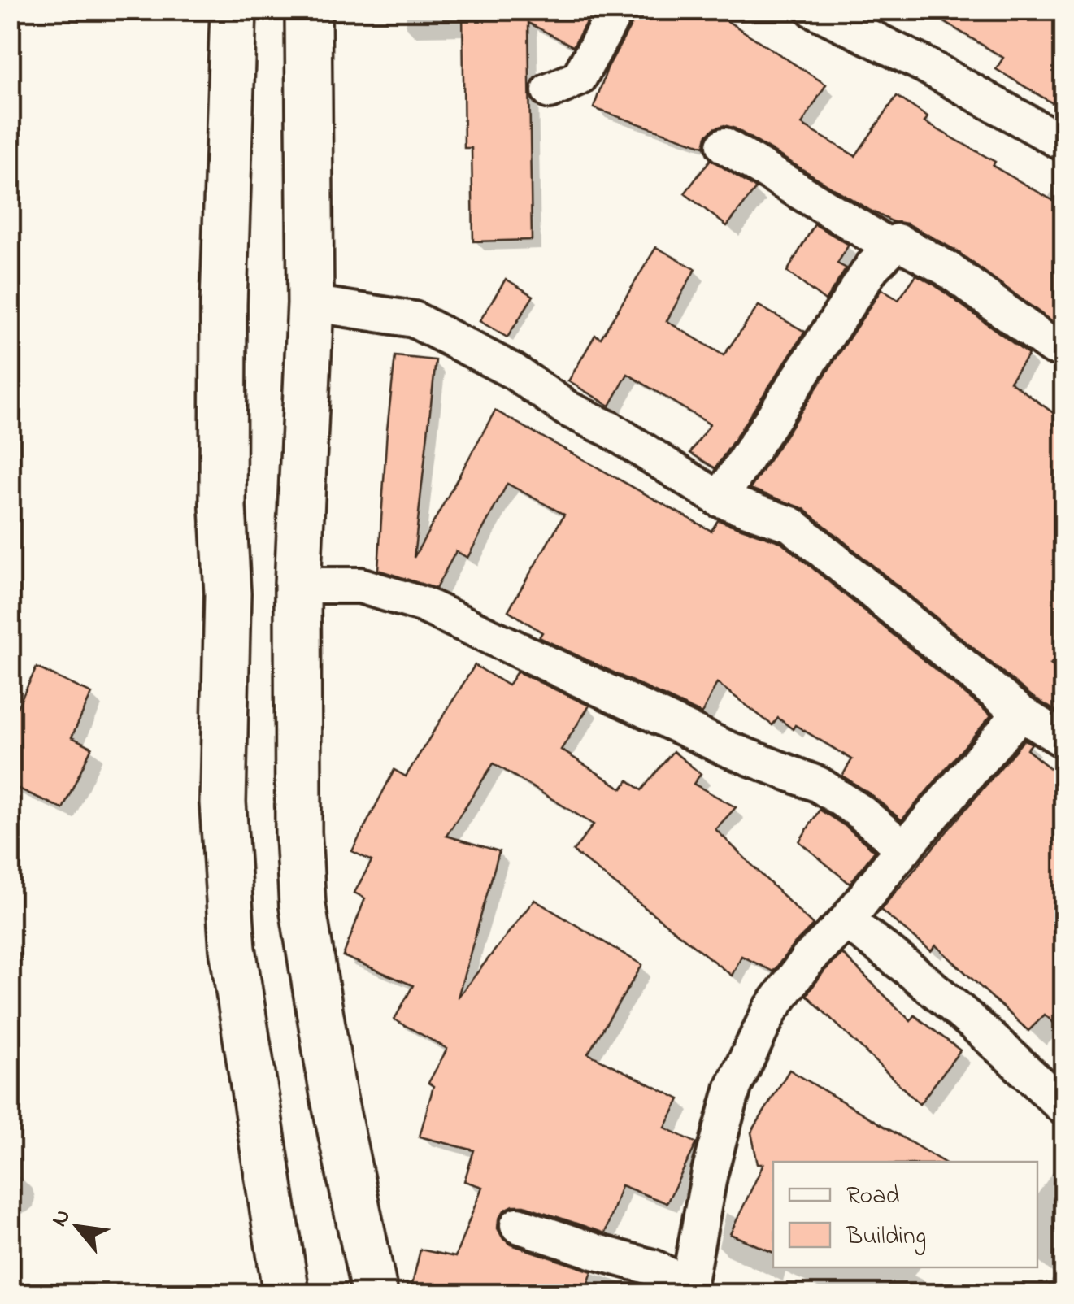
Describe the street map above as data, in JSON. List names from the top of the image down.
{
  "legend": ["Road", "Building"],
  "north": "top left"
}
